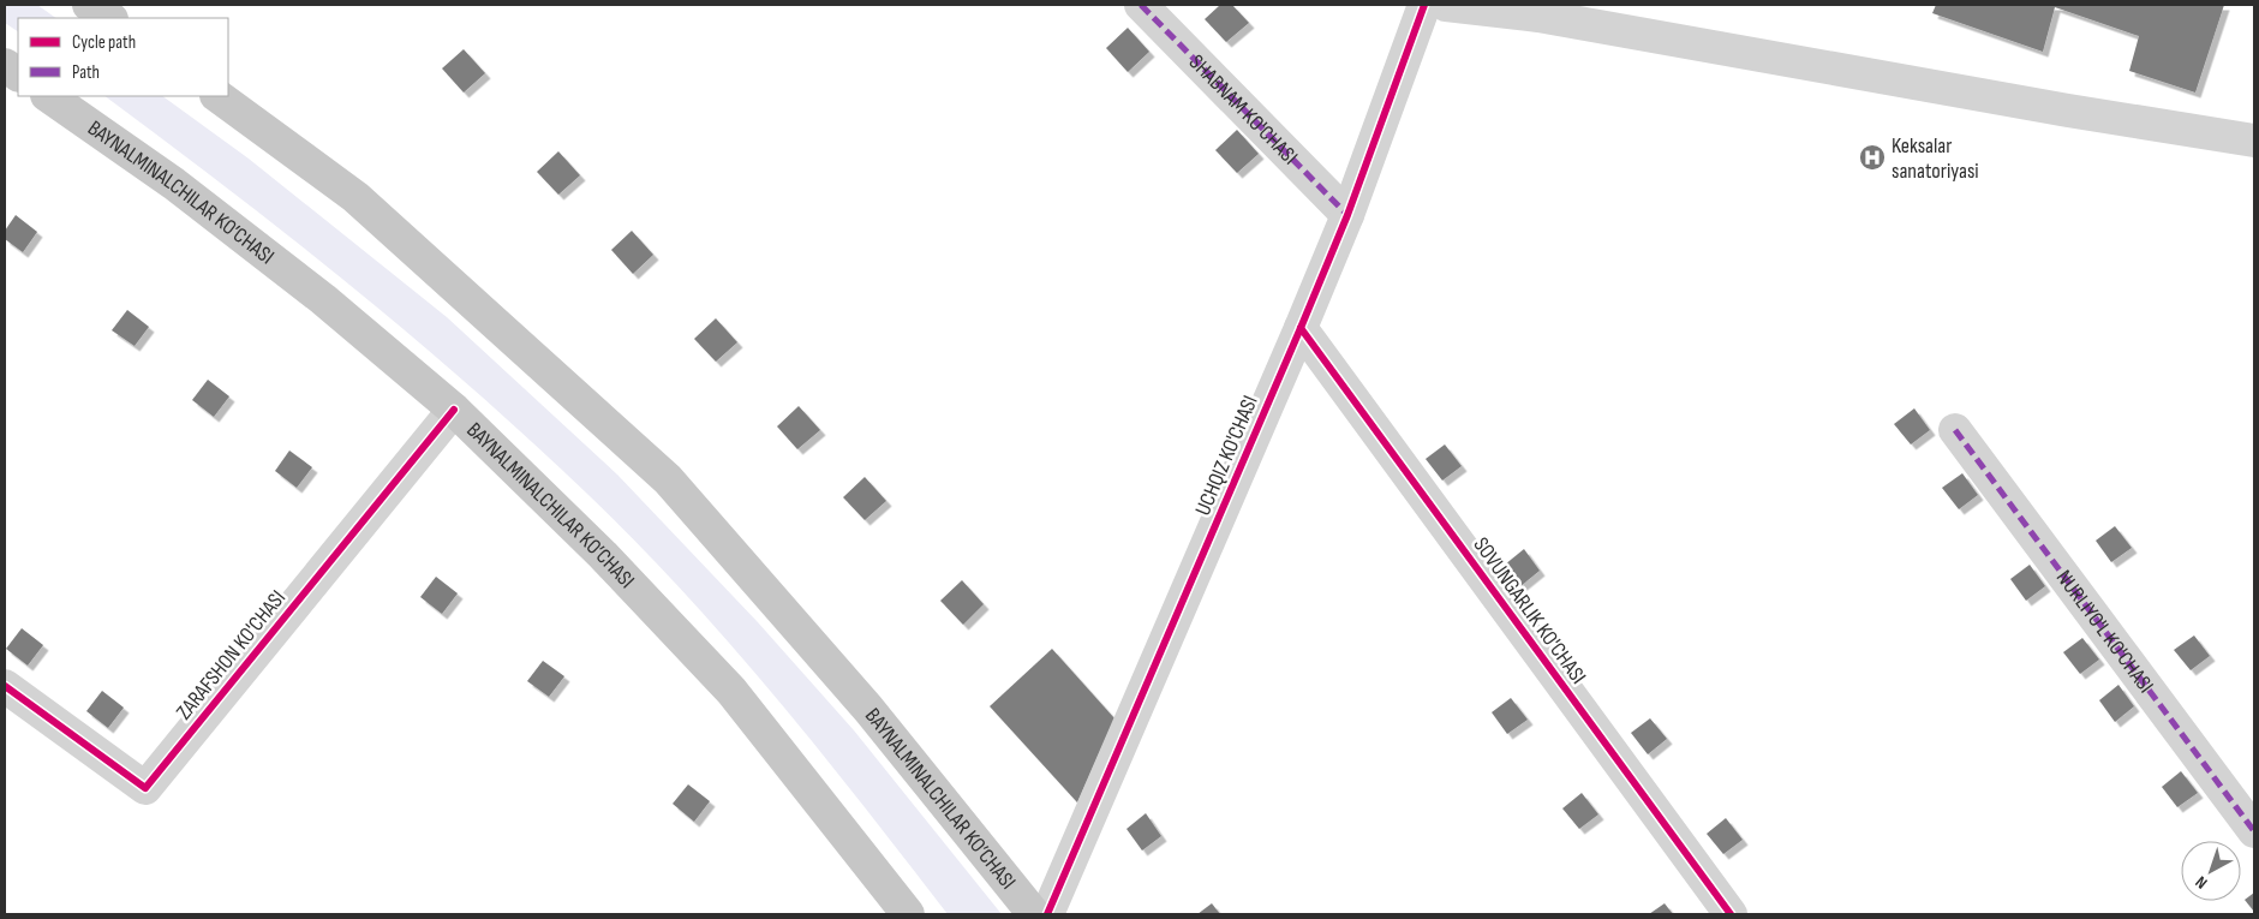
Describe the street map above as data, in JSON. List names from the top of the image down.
{
  "streets": {
    "main road": ["BAYNALMINALCHILAR KO’CHASI"],
    "street": [
      "SHABNAM KO'CHASI",
      "UCHQIZ KO'CHASI",
      "SOVUNGARLIK KO'CHASI",
      "NURLIYO'L KO'CHASI",
      "ZARAFSHON KO'CHASI"
    ]
  },
  "crossings": [
    ["SHABNAM KO'CHASI", "UCHQIZ KO'CHASI"],
    ["BAYNALMINALCHILAR KO’CHASI", "ZARAFSHON KO'CHASI"],
    ["UCHQIZ KO'CHASI", "SOVUNGARLIK KO'CHASI"]
  ],
  "places": {
    "hospital": ["Keksalar sanatoriyasi"]
  },
  "legend": ["Cycle path", "Path"],
  "north": "bottom left"
}
